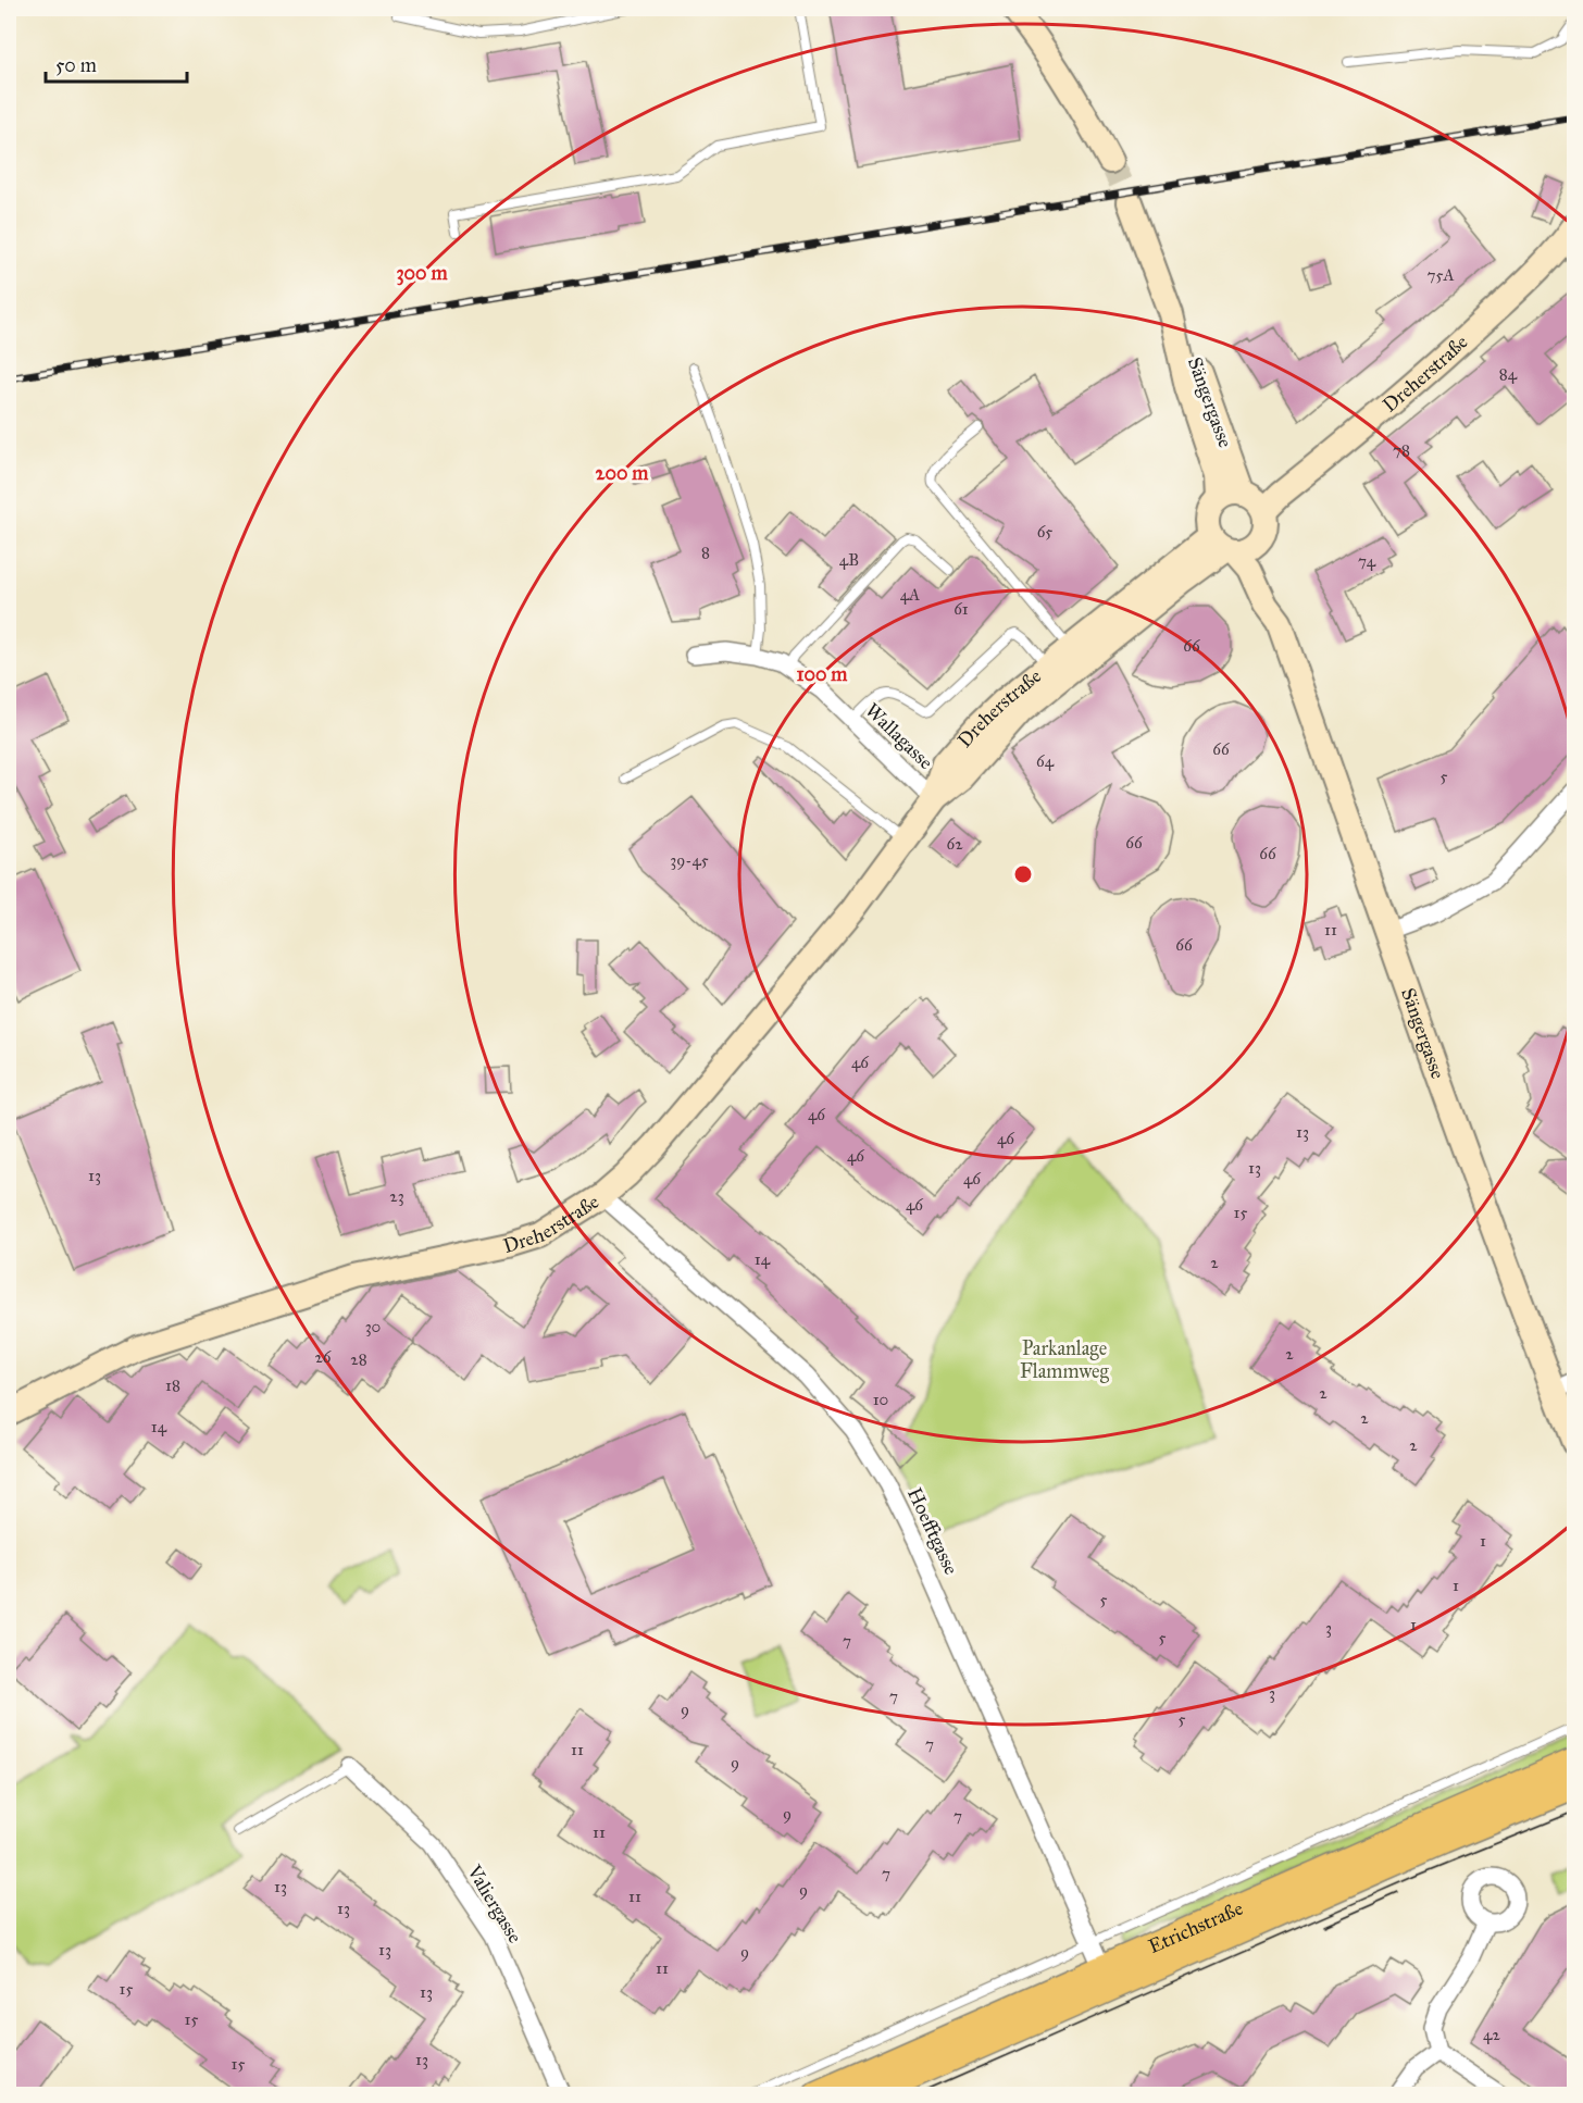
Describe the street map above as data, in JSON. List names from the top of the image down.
{
  "streets": {
    "main road": ["Etrichstraße"],
    "street": [
      "Dreherstraße",
      "Sängergasse",
      "Wallagasse",
      "Hoefftgasse",
      "Valiergasse"
    ]
  },
  "crossings": [
    ["Dreherstraße", "Sängergasse"],
    ["Dreherstraße", "Wallagasse"],
    ["Dreherstraße", "Hoefftgasse"],
    ["Hoefftgasse", "Etrichstraße"]
  ],
  "parks": ["Parkanlage Flammweg"],
  "house_numbers": [
    "75A",
    "84",
    "78",
    "65",
    "8",
    "4B",
    "74",
    "4A",
    "61",
    "66",
    "66",
    "64",
    "5",
    "66",
    "62",
    "66",
    "39-45",
    "11",
    "66",
    "46",
    "46",
    "13",
    "46",
    "46",
    "13",
    "13",
    "46",
    "23",
    "46",
    "15",
    "14",
    "2",
    "30",
    "2",
    "26",
    "28",
    "18",
    "2",
    "10",
    "2",
    "14",
    "2",
    "1",
    "1",
    "5",
    "1",
    "3",
    "5",
    "7",
    "3",
    "7",
    "9",
    "5",
    "7",
    "11",
    "9",
    "9",
    "7",
    "11",
    "7",
    "13",
    "9",
    "11",
    "13",
    "13",
    "9",
    "11",
    "15",
    "13",
    "15",
    "42",
    "13",
    "15"
  ],
  "scale_bar": "50 m",
  "rings": ["300 m", "200 m", "100 m"]
}
